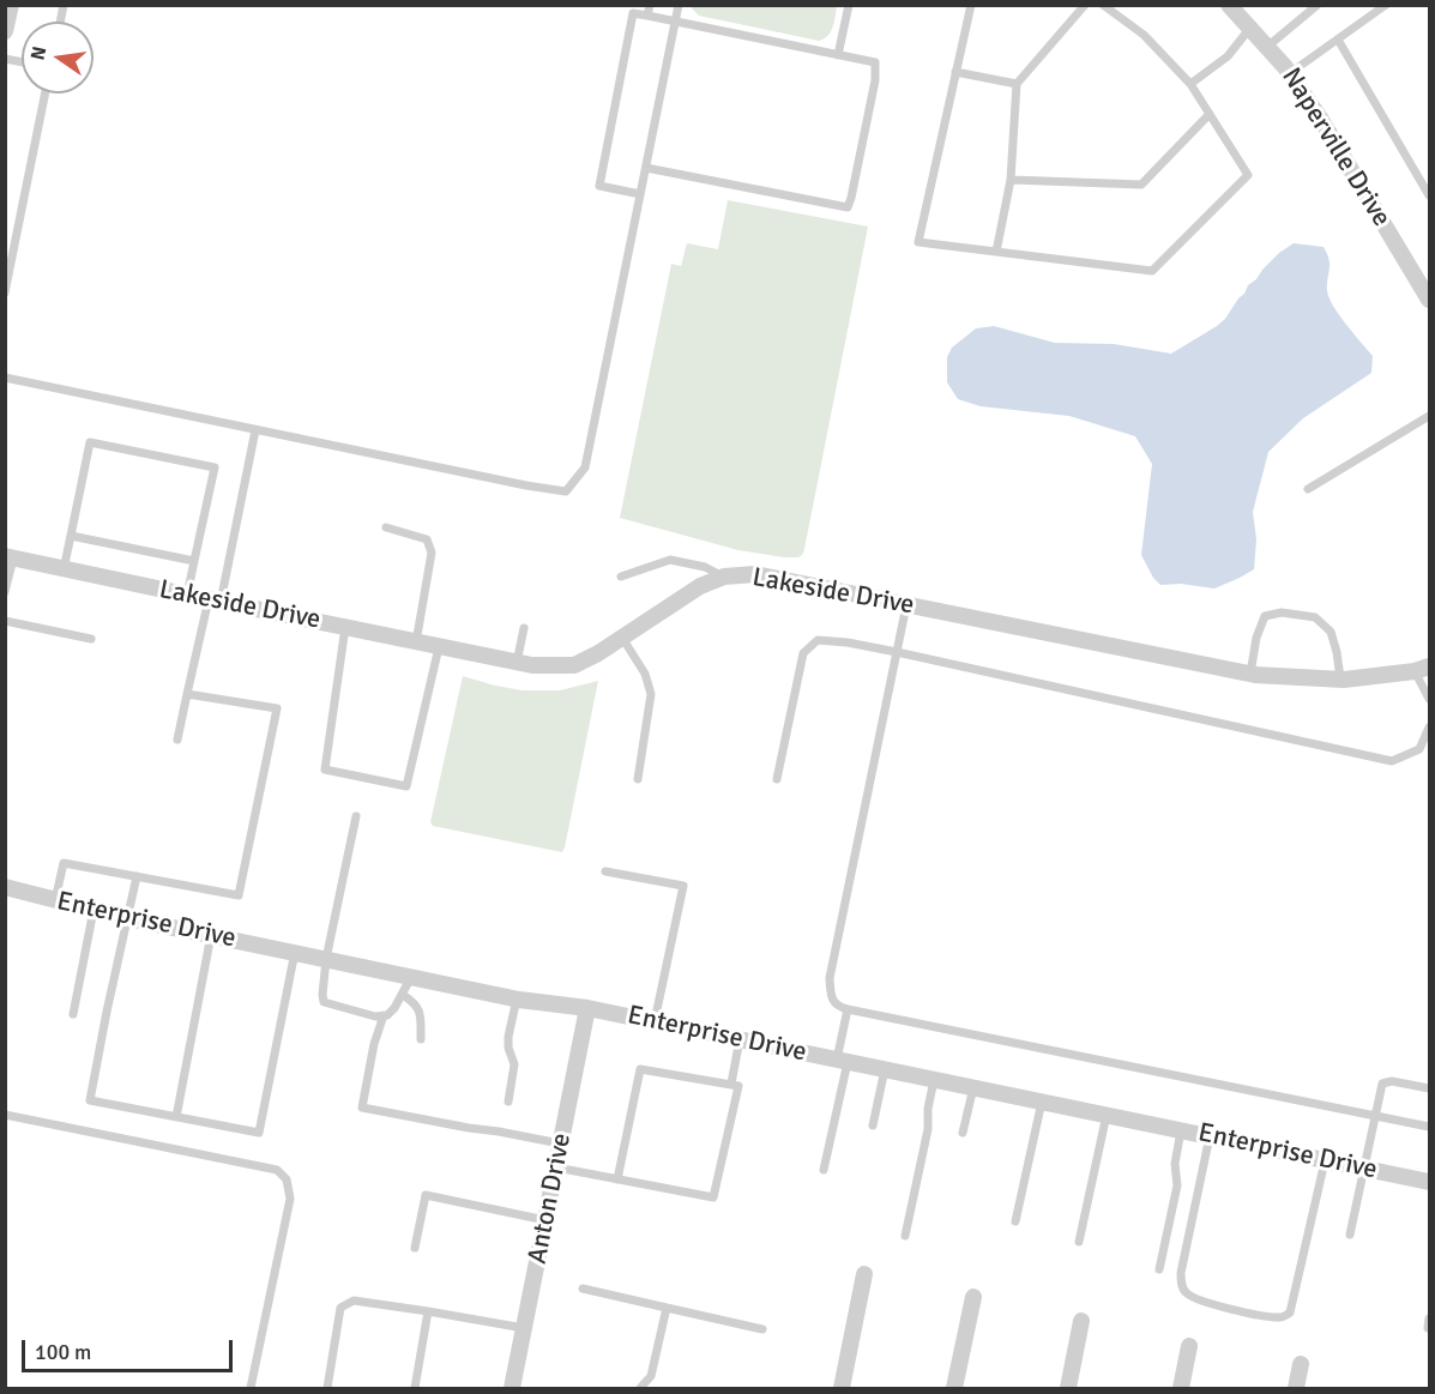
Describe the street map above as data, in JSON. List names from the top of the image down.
{
  "streets": {
    "street": [
      "Naperville Drive",
      "Lakeside Drive",
      "Enterprise Drive",
      "Anton Drive"
    ]
  },
  "crossings": [
    ["Enterprise Drive", "Anton Drive"]
  ],
  "scale_bar": "100 m",
  "north": "left"
}
